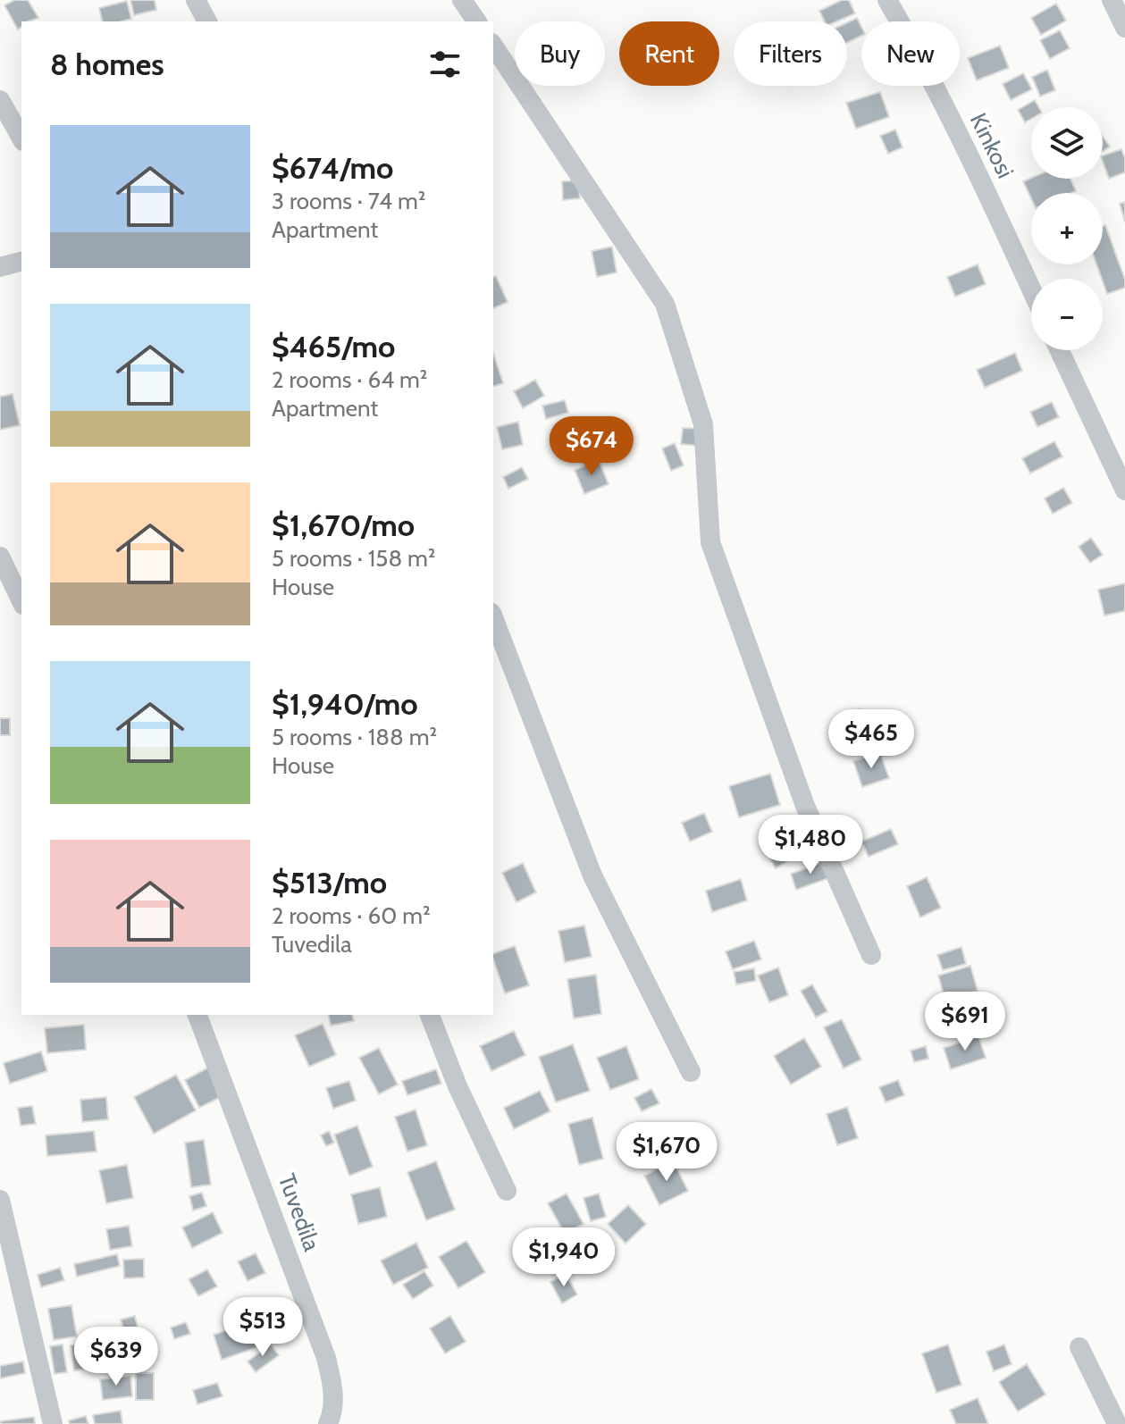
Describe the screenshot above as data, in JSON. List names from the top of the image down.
{
  "streets": {
    "street": ["Kinkosi", "Tuvedila"]
  },
  "page": {
    "chip": [
      "Buy",
      "Rent",
      "Filters",
      "New"
    ],
    "heading": "8 homes",
    "map_buttons": ["+", "−"],
    "list": [
      {
        "name": "$674/mo",
        "note": "3 rooms · 74 m² · Apartment"
      },
      {
        "name": "$465/mo",
        "note": "2 rooms · 64 m² · Apartment"
      },
      {
        "name": "$1,670/mo",
        "note": "5 rooms · 158 m² · House"
      },
      {
        "name": "$1,940/mo",
        "note": "5 rooms · 188 m² · House"
      },
      {
        "name": "$513/mo",
        "note": "2 rooms · 60 m² · Tuvedila"
      }
    ],
    "price": [
      "$674",
      "$465",
      "$1,480",
      "$691",
      "$1,670",
      "$1,940",
      "$513",
      "$639"
    ]
  }
}
